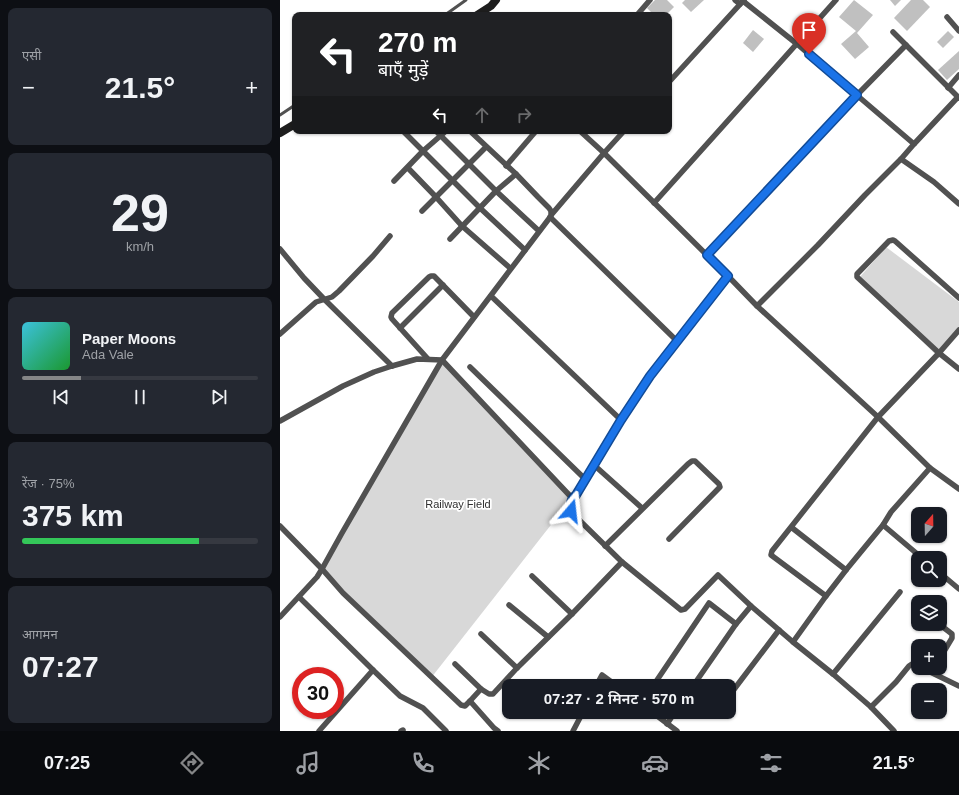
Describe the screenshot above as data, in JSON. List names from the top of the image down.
{
  "parks": ["Railway Field"],
  "north": "top",
  "page": {
    "tile": [
      "एसी",
      ["29", "km/h"],
      ["रेंज · 75%", "375 km"],
      ["आगमन", "07:27"]
    ],
    "turn": ["270 m", "बाएँ मुड़ें"],
    "heat": ["−", "21.5°", "+"],
    "song": ["Paper Moons", "Ada Vale"],
    "map_buttons": ["+", "−"],
    "limit": "30",
    "trip": "07:27 · 2 मिनट · 570 m",
    "tabs": ["07:25", "21.5°"]
  }
}
